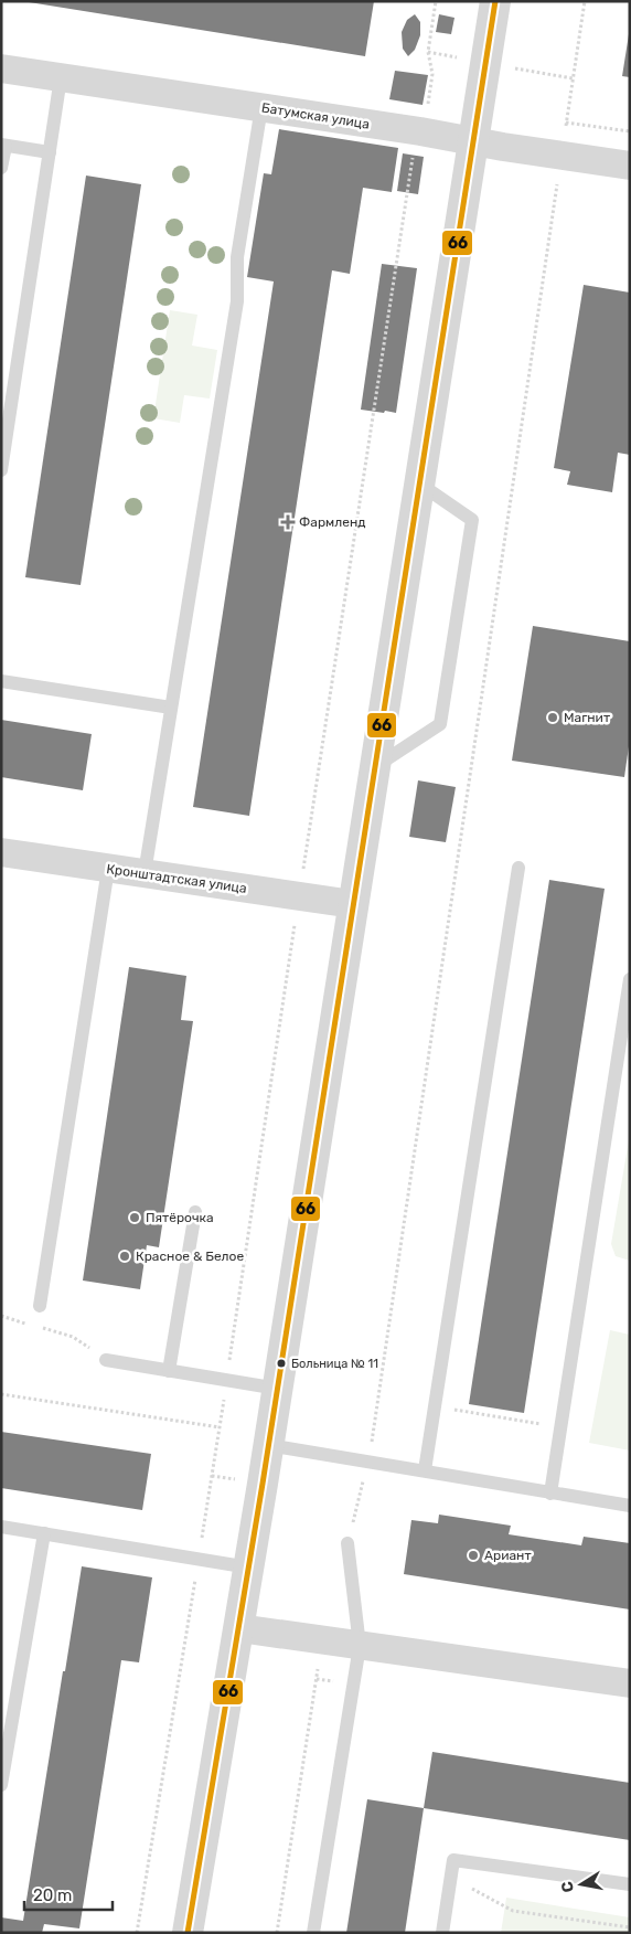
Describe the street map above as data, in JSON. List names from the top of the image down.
{
  "streets": {
    "street": ["Батумская улица", "Кронштадтская улица"]
  },
  "places": {
    "health": ["Фармленд"],
    "other": [
      "Магнит",
      "Пятёрочка",
      "Красное & Белое",
      "Больница № 11",
      "Ариант"
    ]
  },
  "lines": ["transit line 66"],
  "scale_bar": "20 m",
  "north": "left"
}
